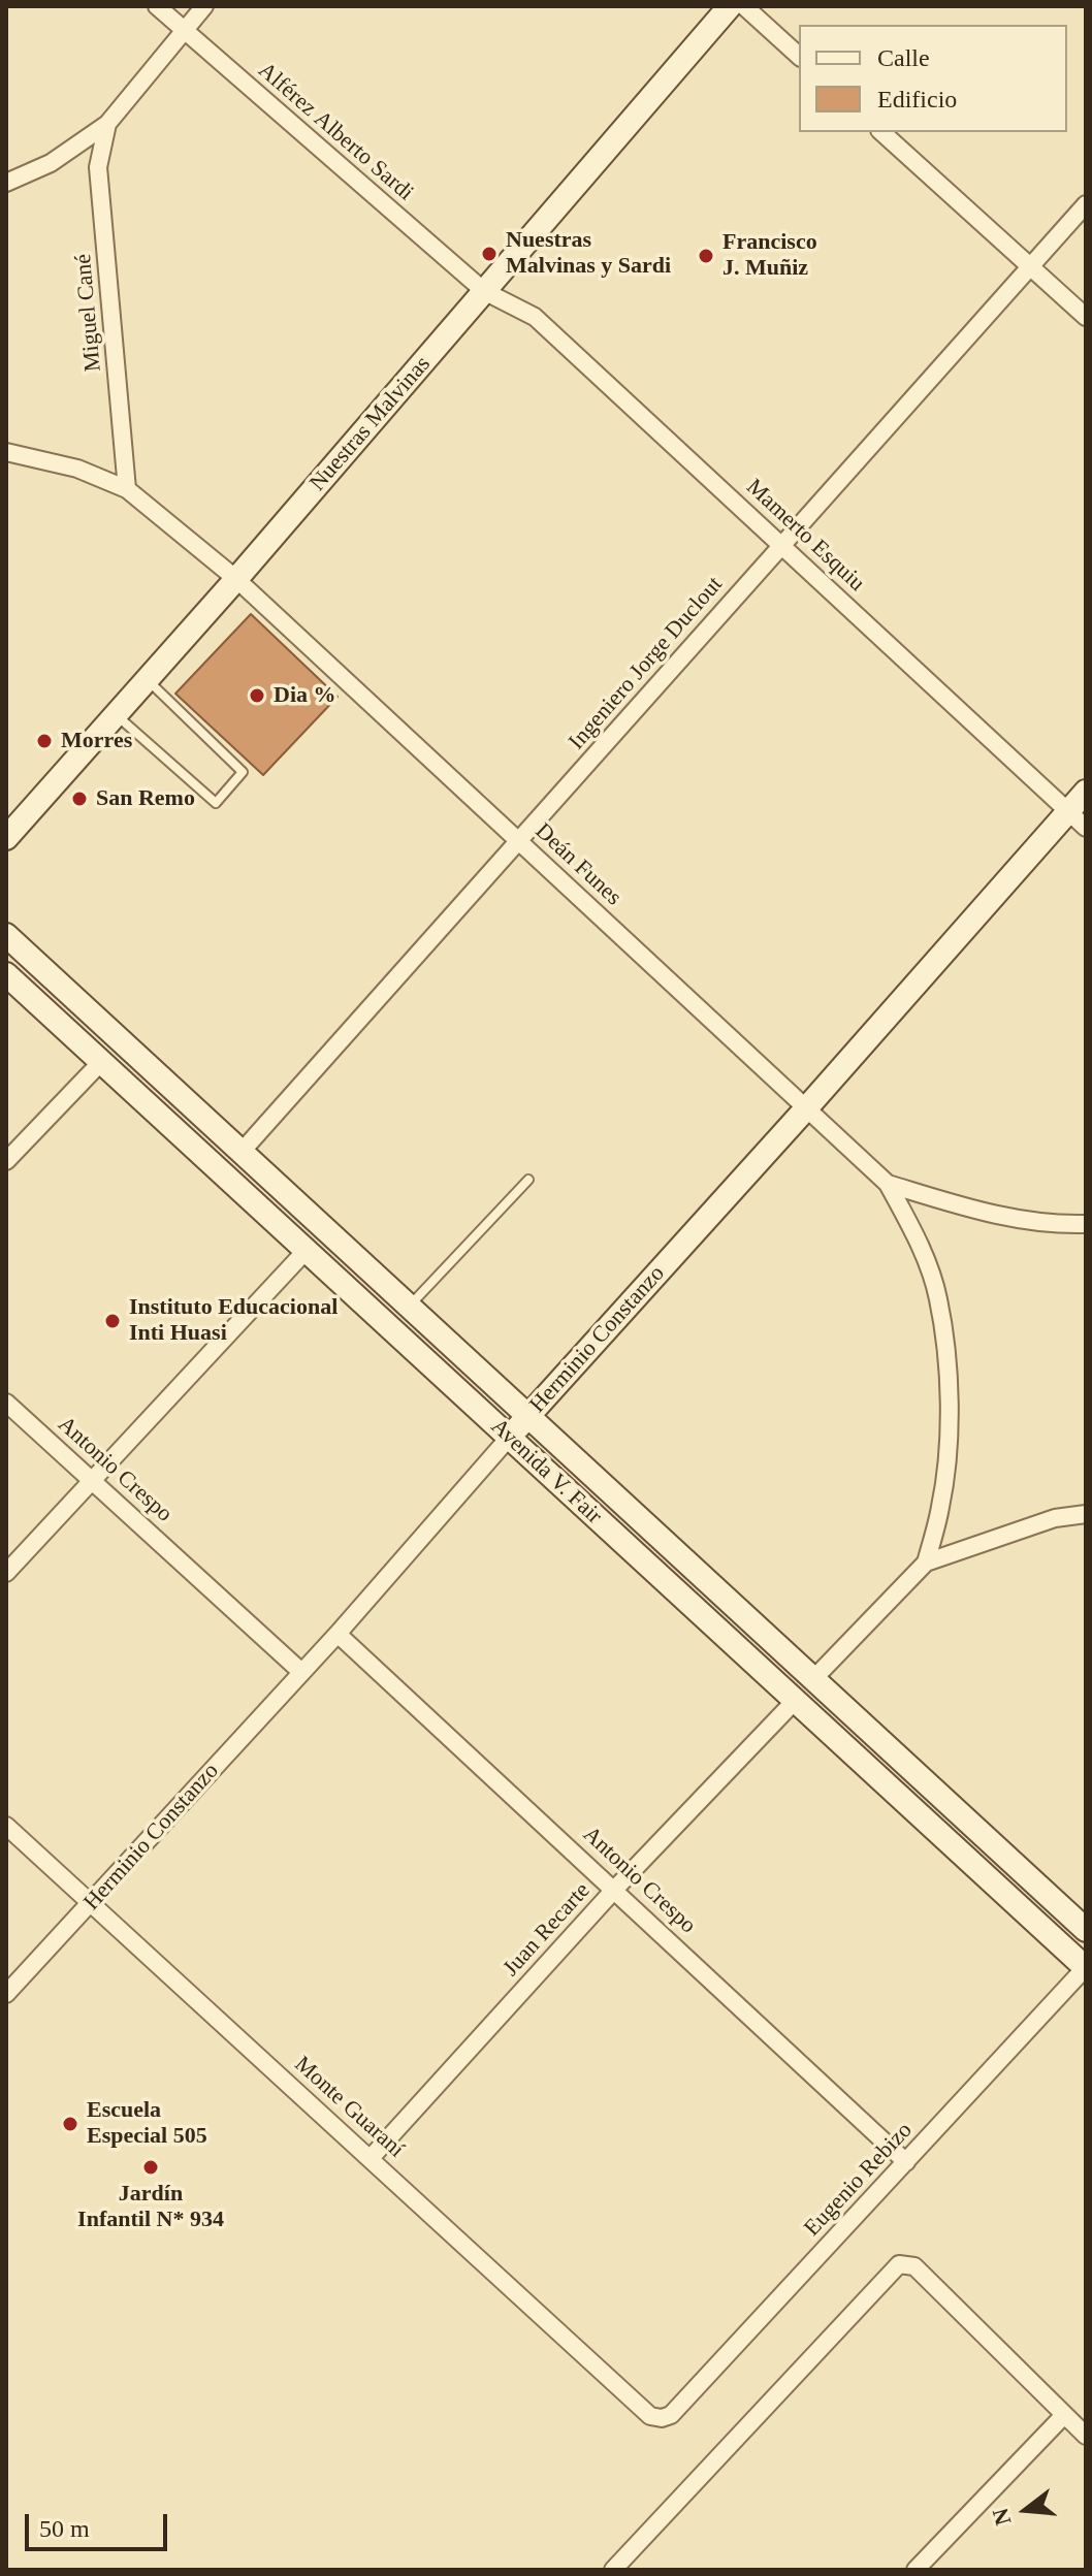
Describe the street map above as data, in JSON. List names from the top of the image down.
{
  "streets": {
    "main road": ["Nuestras Malvinas", "Herminio Constanzo", "Avenida V. Fair"],
    "street": [
      "Alférez Alberto Sardi",
      "Miguel Cané",
      "Mamerto Esquiu",
      "Ingeniero Jorge Duclout",
      "Deán Funes",
      "Antonio Crespo",
      "Juan Recarte",
      "Monte Guaraní",
      "Eugenio Rebizo"
    ]
  },
  "crossings": [
    ["Alférez Alberto Sardi", "Nuestras Malvinas"],
    ["Alférez Alberto Sardi", "Mamerto Esquiu"],
    ["Miguel Cané", "Deán Funes"],
    ["Nuestras Malvinas", "Mamerto Esquiu"],
    ["Nuestras Malvinas", "Deán Funes"],
    ["Mamerto Esquiu", "Ingeniero Jorge Duclout"],
    ["Mamerto Esquiu", "Herminio Constanzo"],
    ["Ingeniero Jorge Duclout", "Deán Funes"],
    ["Ingeniero Jorge Duclout", "Avenida V. Fair"],
    ["Deán Funes", "Herminio Constanzo"],
    ["Herminio Constanzo", "Antonio Crespo"],
    ["Herminio Constanzo", "Avenida V. Fair"],
    ["Herminio Constanzo", "Monte Guaraní"],
    ["Antonio Crespo", "Juan Recarte"],
    ["Antonio Crespo", "Eugenio Rebizo"],
    ["Avenida V. Fair", "Juan Recarte"],
    ["Avenida V. Fair", "Eugenio Rebizo"],
    ["Juan Recarte", "Monte Guaraní"],
    ["Monte Guaraní", "Eugenio Rebizo"]
  ],
  "places": [
    "Nuestras Malvinas y Sardi",
    "Francisco J. Muñiz",
    "Dia %",
    "Morres",
    "San Remo",
    "Instituto Educacional Inti Huasi",
    "Escuela Especial 505",
    "Jardín Infantil N* 934"
  ],
  "legend": ["Calle", "Edificio"],
  "scale_bar": "50 m",
  "north": "left"
}
